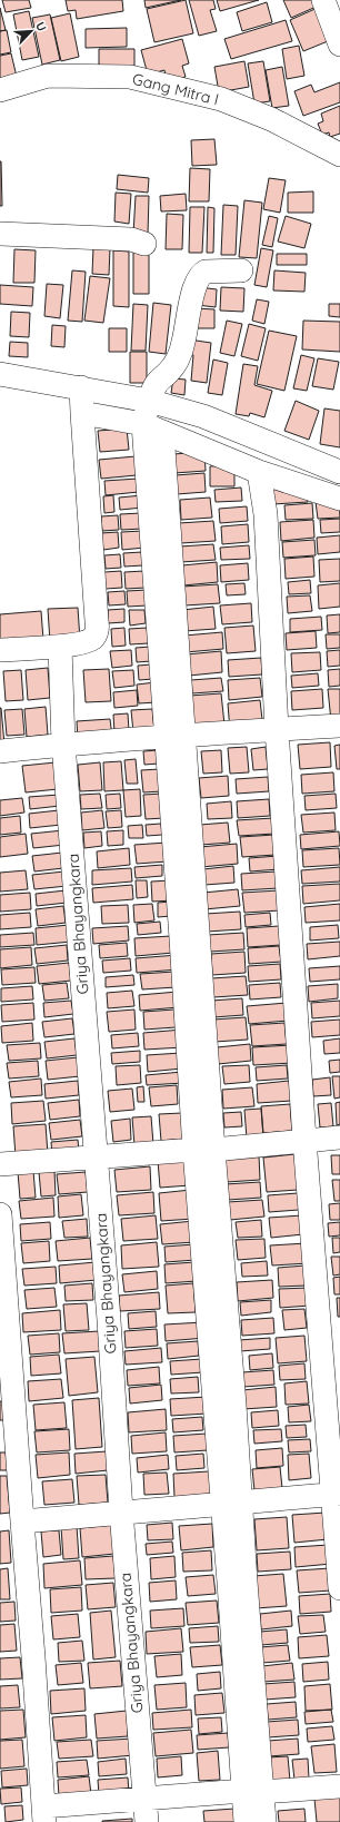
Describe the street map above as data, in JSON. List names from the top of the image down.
{
  "streets": {
    "street": ["Gang Mitra I", "Griya Bhayangkara"]
  },
  "north": "top right"
}
